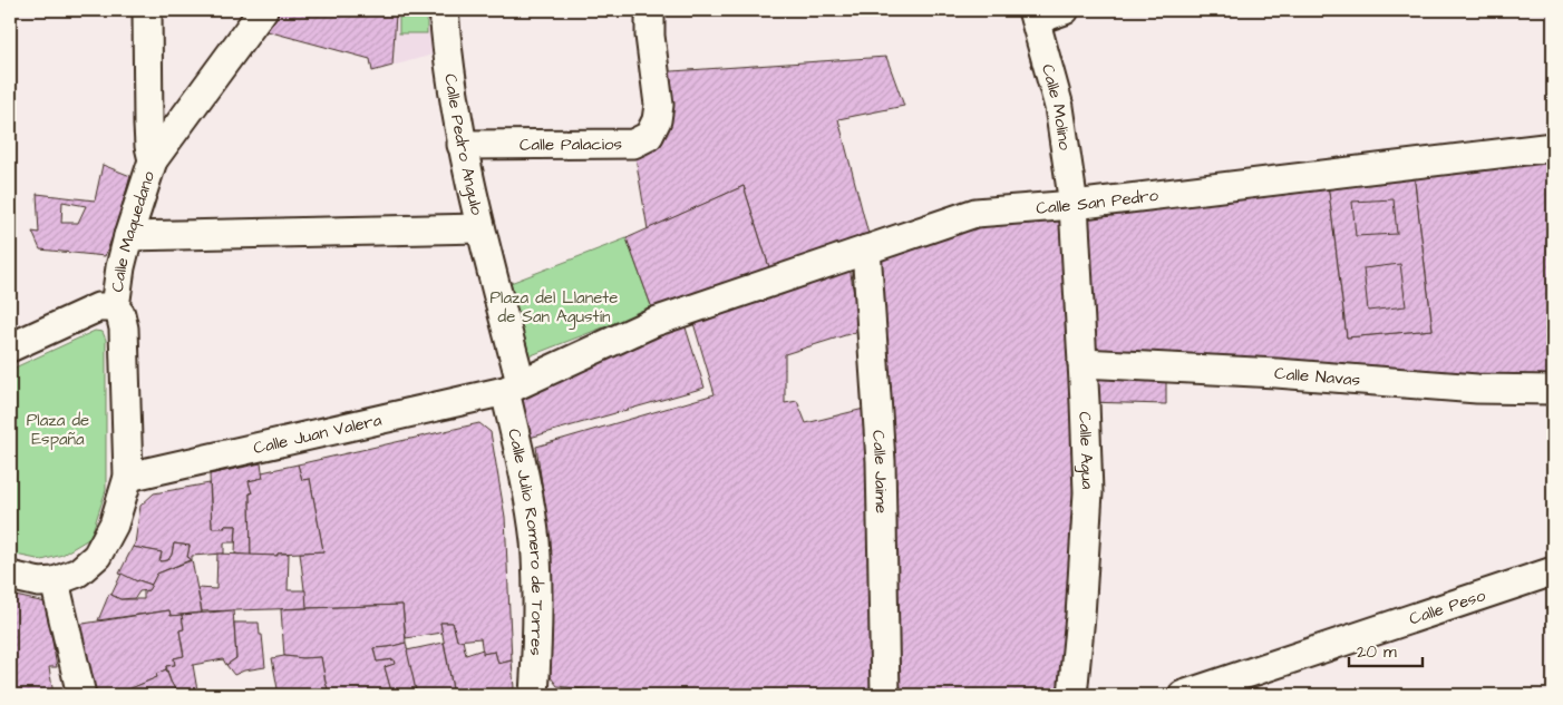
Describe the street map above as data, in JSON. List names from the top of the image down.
{
  "streets": {
    "street": [
      "Calle Molino",
      "Calle Palacios",
      "Calle Pedro Angulo",
      "Calle San Pedro",
      "Calle Maquedano",
      "Calle Navas",
      "Calle Juan Valera",
      "Calle Agua",
      "Calle Jaime",
      "Calle Julio Romero de Torres",
      "Calle Peso"
    ]
  },
  "crossings": [
    ["Calle Molino", "Calle San Pedro"],
    ["Calle Molino", "Calle Agua"],
    ["Calle Palacios", "Calle Pedro Angulo"],
    ["Calle Pedro Angulo", "Calle San Pedro"],
    ["Calle Pedro Angulo", "Calle Juan Valera"],
    ["Calle Pedro Angulo", "Calle Julio Romero de Torres"],
    ["Calle San Pedro", "Calle Juan Valera"],
    ["Calle San Pedro", "Calle Agua"],
    ["Calle San Pedro", "Calle Jaime"],
    ["Calle San Pedro", "Calle Julio Romero de Torres"],
    ["Calle Navas", "Calle Agua"],
    ["Calle Juan Valera", "Calle Julio Romero de Torres"]
  ],
  "parks": ["Plaza del Llanete de San Agustín", "Plaza de España"],
  "scale_bar": "20 m"
}
